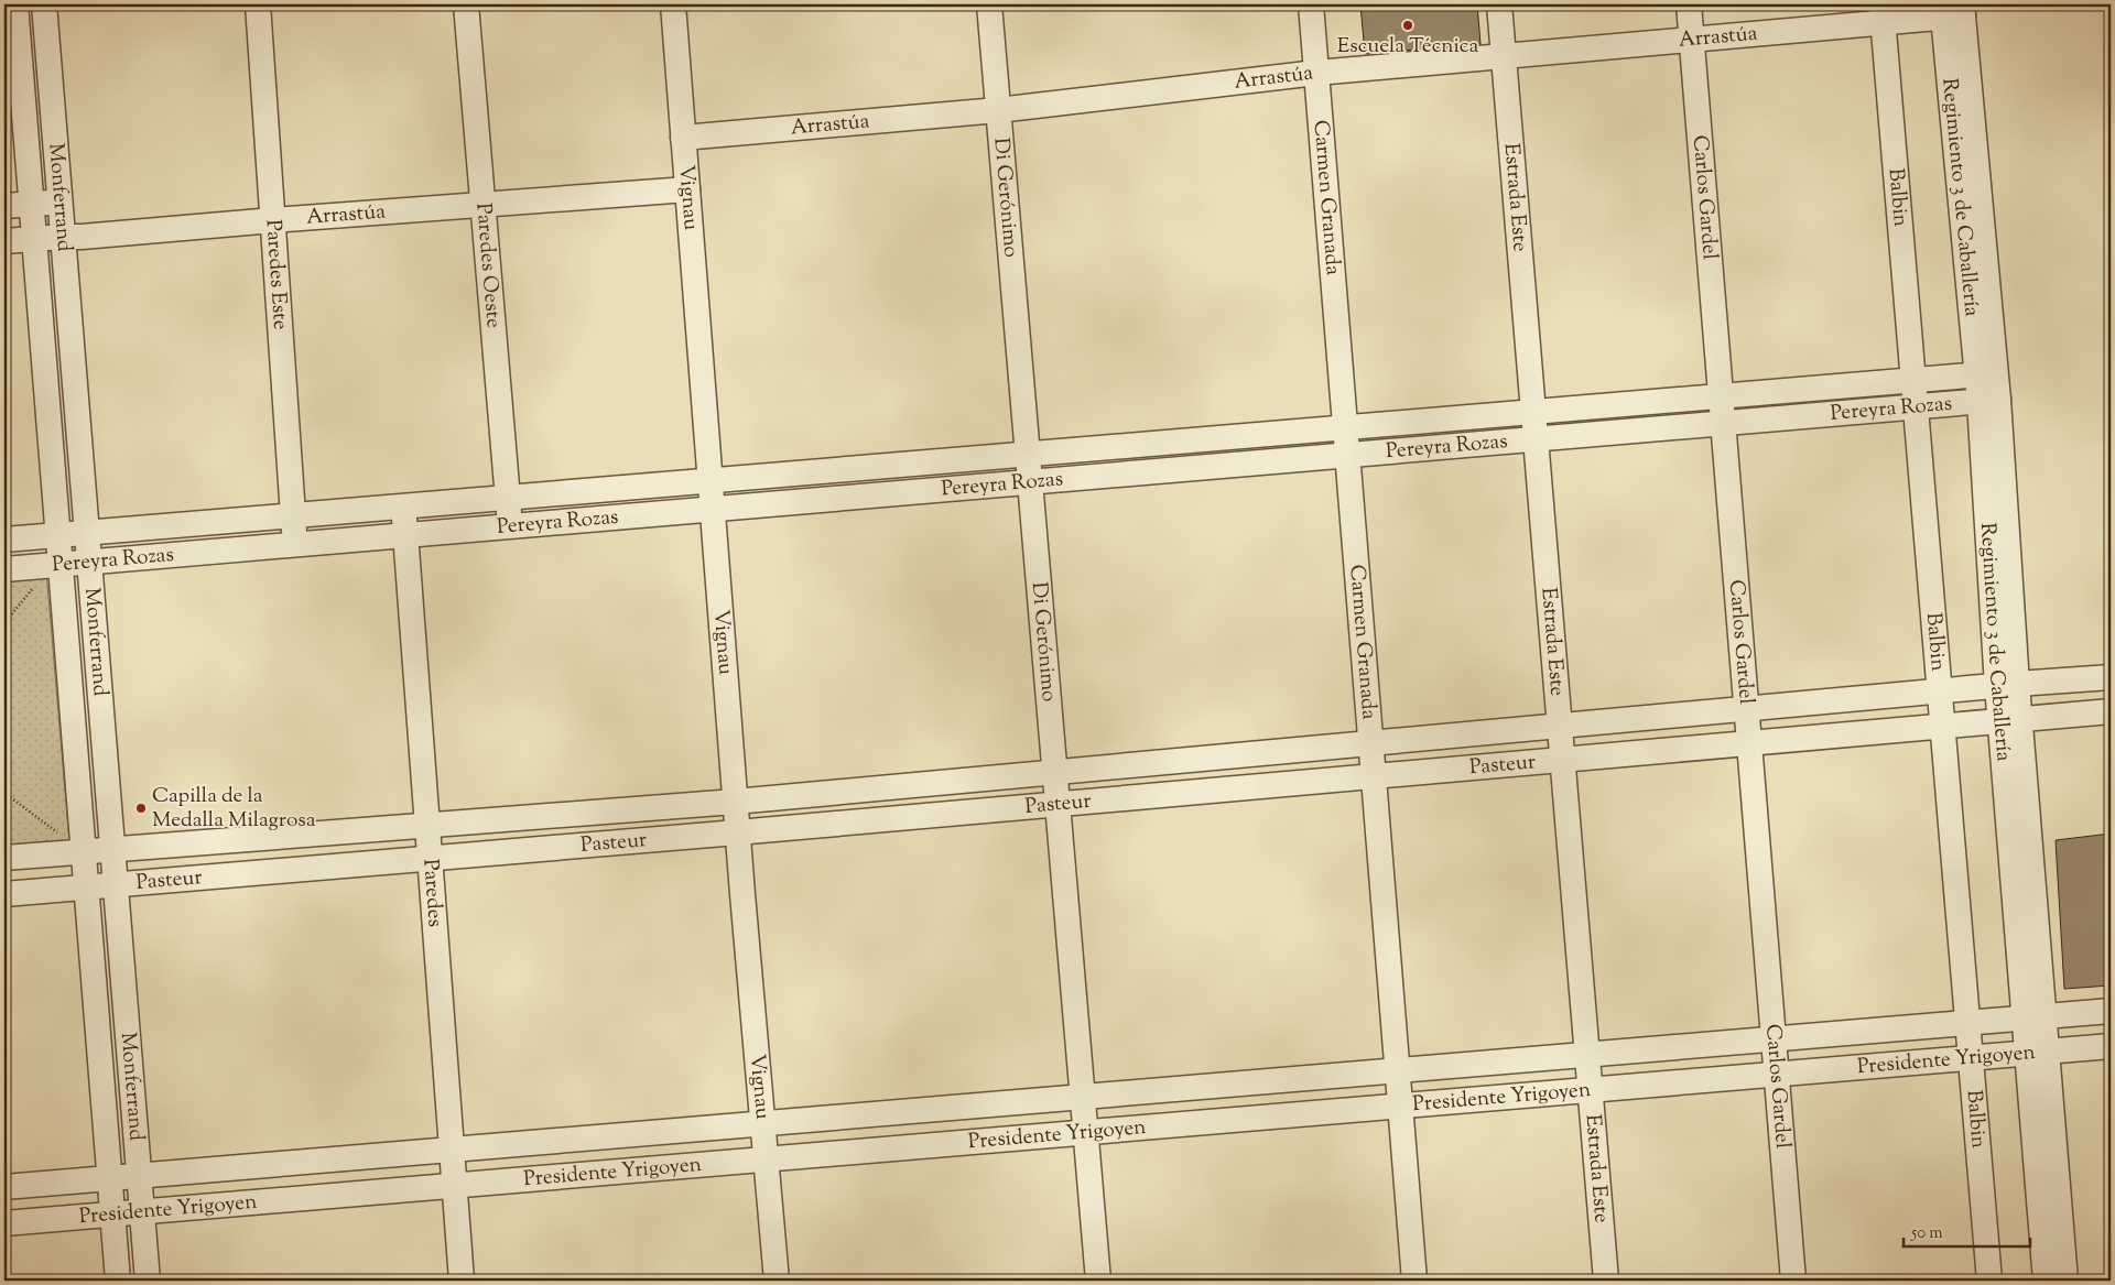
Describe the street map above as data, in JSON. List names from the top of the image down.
{
  "streets": {
    "street": [
      "Arrastúa",
      "Monferrand",
      "Vignau",
      "Di Gerónimo",
      "Carmen Granada",
      "Estrada Este",
      "Carlos Gardel",
      "Balbin",
      "Regimiento 3 de Caballería",
      "Paredes Oeste",
      "Paredes Este",
      "Pereyra Rozas",
      "Pasteur",
      "Paredes",
      "Presidente Yrigoyen"
    ]
  },
  "crossings": [
    ["Arrastúa", "Monferrand"],
    ["Arrastúa", "Vignau"],
    ["Arrastúa", "Di Gerónimo"],
    ["Arrastúa", "Carmen Granada"],
    ["Arrastúa", "Estrada Este"],
    ["Arrastúa", "Carlos Gardel"],
    ["Arrastúa", "Balbin"],
    ["Arrastúa", "Regimiento 3 de Caballería"],
    ["Arrastúa", "Paredes Oeste"],
    ["Arrastúa", "Paredes Este"],
    ["Monferrand", "Pereyra Rozas"],
    ["Monferrand", "Pasteur"],
    ["Monferrand", "Presidente Yrigoyen"],
    ["Vignau", "Pereyra Rozas"],
    ["Vignau", "Pasteur"],
    ["Vignau", "Presidente Yrigoyen"],
    ["Di Gerónimo", "Pereyra Rozas"],
    ["Di Gerónimo", "Pasteur"],
    ["Di Gerónimo", "Presidente Yrigoyen"],
    ["Carmen Granada", "Pereyra Rozas"],
    ["Carmen Granada", "Pasteur"],
    ["Carmen Granada", "Presidente Yrigoyen"],
    ["Estrada Este", "Pereyra Rozas"],
    ["Estrada Este", "Pasteur"],
    ["Estrada Este", "Presidente Yrigoyen"],
    ["Carlos Gardel", "Pereyra Rozas"],
    ["Carlos Gardel", "Pasteur"],
    ["Carlos Gardel", "Presidente Yrigoyen"],
    ["Balbin", "Pereyra Rozas"],
    ["Balbin", "Pasteur"],
    ["Balbin", "Presidente Yrigoyen"],
    ["Regimiento 3 de Caballería", "Pereyra Rozas"],
    ["Regimiento 3 de Caballería", "Pasteur"],
    ["Regimiento 3 de Caballería", "Presidente Yrigoyen"],
    ["Paredes Oeste", "Pereyra Rozas"],
    ["Paredes Este", "Pereyra Rozas"],
    ["Pereyra Rozas", "Paredes"],
    ["Pasteur", "Paredes"],
    ["Paredes", "Presidente Yrigoyen"]
  ],
  "places": ["Escuela Técnica", "Capilla de la Medalla Milagrosa"],
  "scale_bar": "50 m"
}
